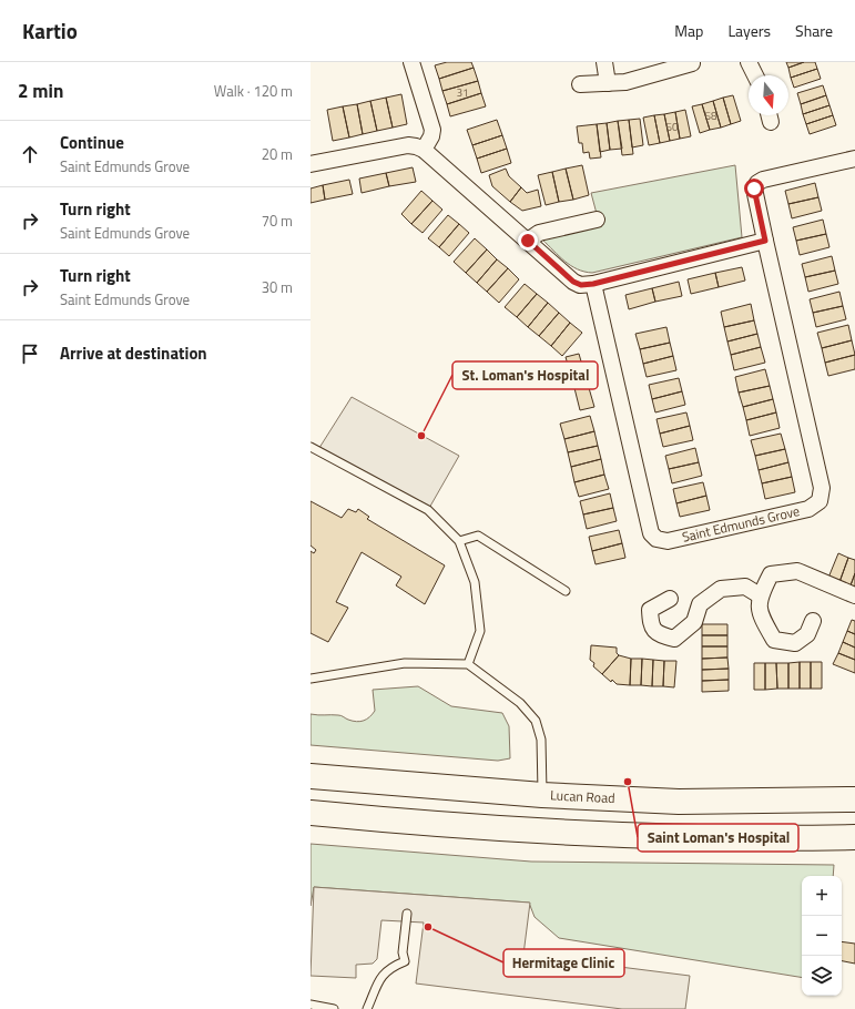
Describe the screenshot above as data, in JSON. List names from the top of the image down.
{
  "streets": {
    "highway": ["Lucan Road"],
    "street": ["Saint Edmunds Grove"]
  },
  "places": ["St. Loman's Hospital", "Saint Loman's Hospital", "Hermitage Clinic"],
  "house_numbers": ["31", "58", "50"],
  "north": "bottom",
  "page": {
    "header": "Kartio",
    "nav": ["Map", "Layers", "Share"],
    "heading": ["2 min", "Walk · 120 m"],
    "list": [
      ["Continue", "Saint Edmunds Grove", "20 m"],
      ["Turn right", "Saint Edmunds Grove", "70 m"],
      ["Turn right", "Saint Edmunds Grove", "30 m"],
      "Arrive at destination"
    ],
    "map_buttons": ["+", "−"]
  }
}
